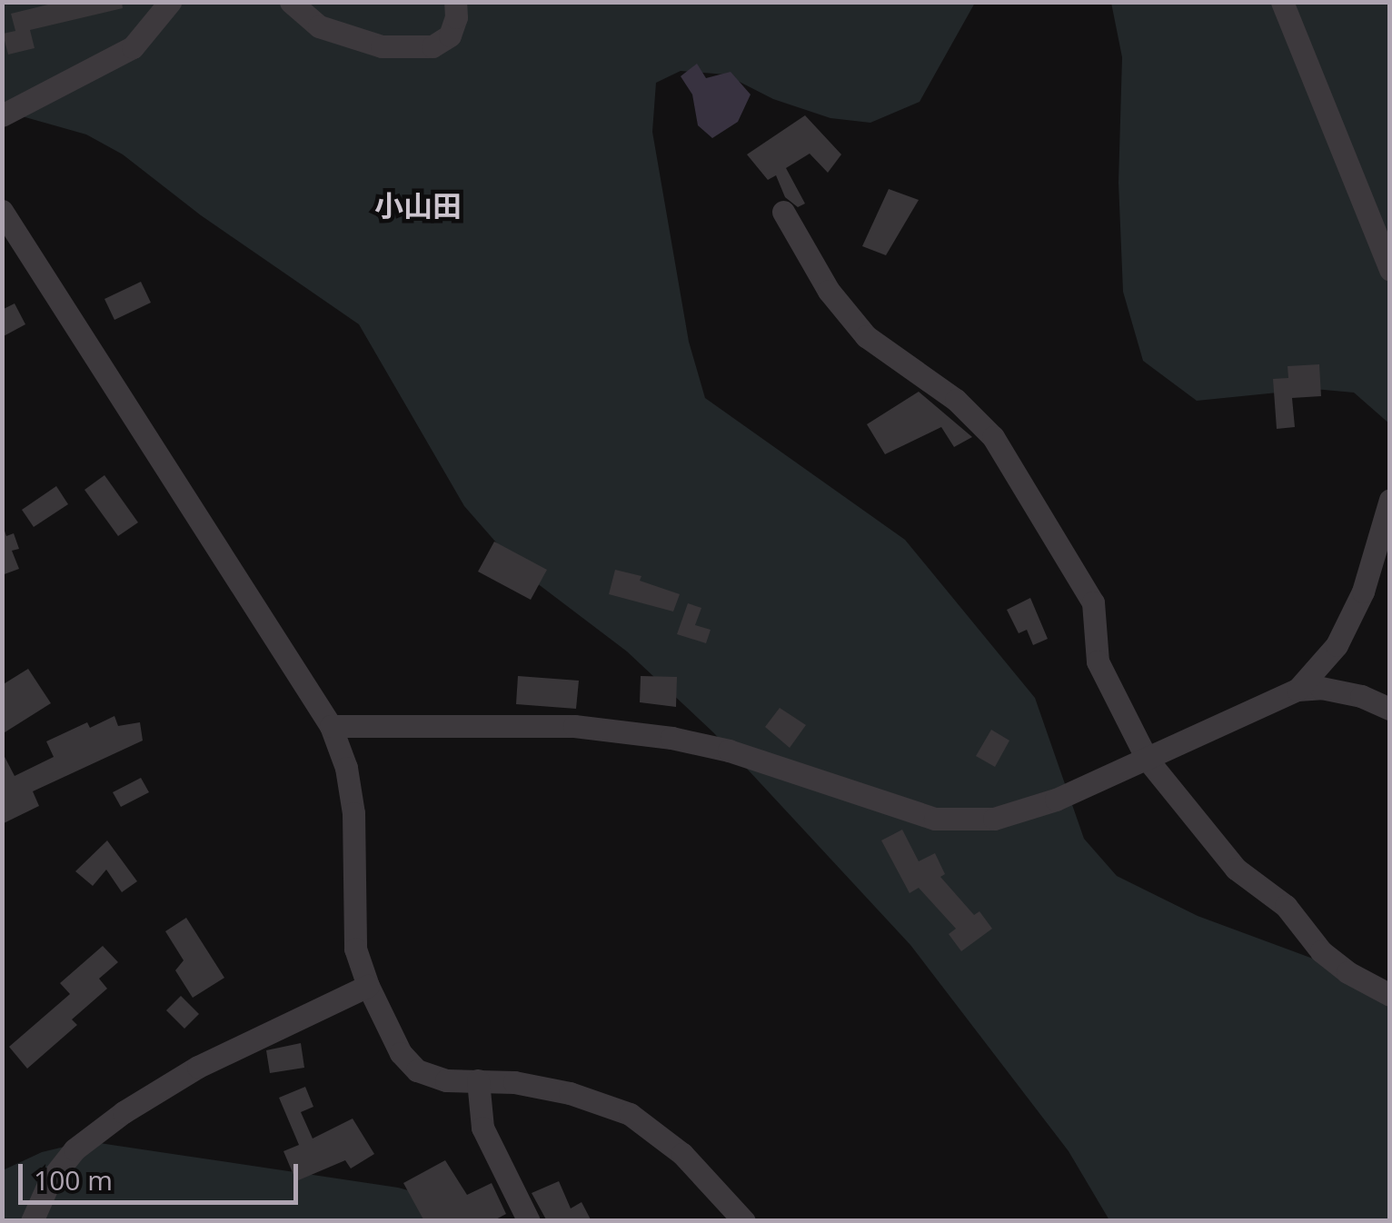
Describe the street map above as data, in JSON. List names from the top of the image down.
{
  "districts": ["小山田"],
  "scale_bar": "100 m"
}
